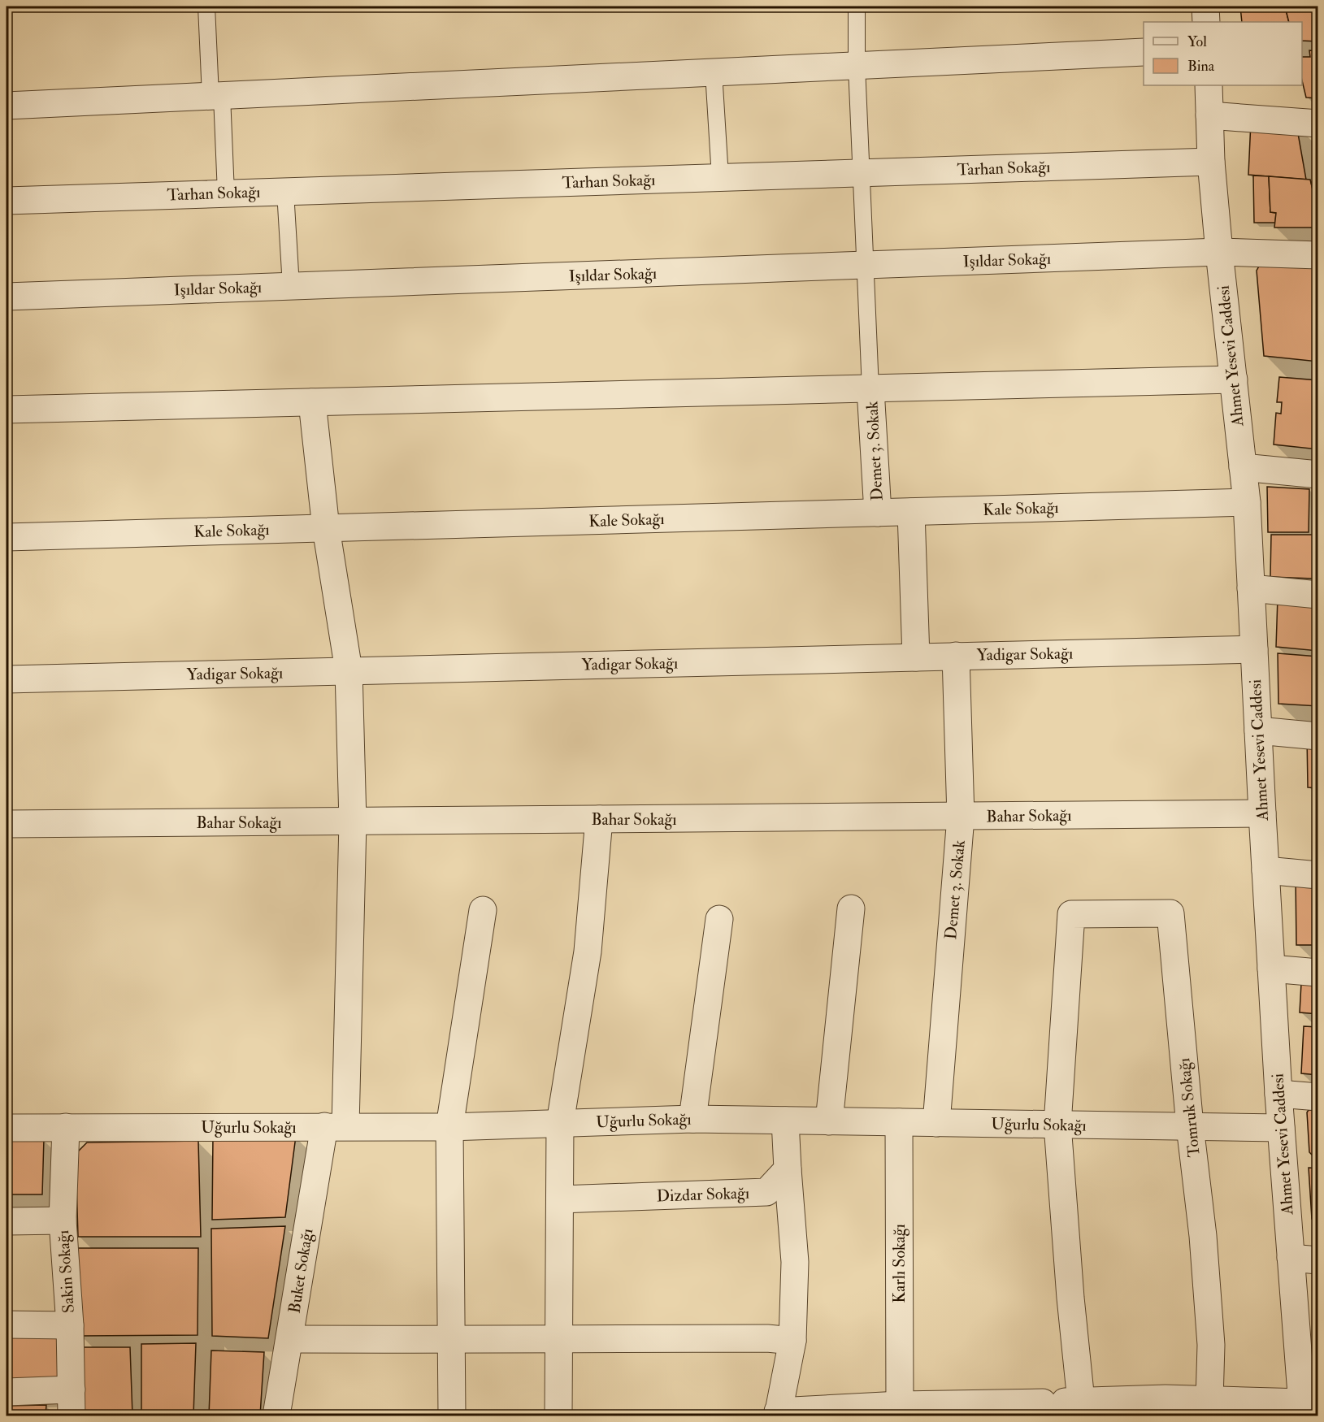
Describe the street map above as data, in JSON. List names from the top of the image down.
{
  "streets": {
    "street": [
      "Tarhan Sokağı",
      "Işıldar Sokağı",
      "Ahmet Yesevi Caddesi",
      "Demet 3. Sokak",
      "Kale Sokağı",
      "Yadigar Sokağı",
      "Bahar Sokağı",
      "Tomruk Sokağı",
      "Uğurlu Sokağı",
      "Dizdar Sokağı",
      "Karlı Sokağı",
      "Buket Sokağı",
      "Sakin Sokağı"
    ]
  },
  "crossings": [
    ["Tarhan Sokağı", "Ahmet Yesevi Caddesi"],
    ["Işıldar Sokağı", "Ahmet Yesevi Caddesi"],
    ["Ahmet Yesevi Caddesi", "Kale Sokağı"],
    ["Ahmet Yesevi Caddesi", "Yadigar Sokağı"],
    ["Ahmet Yesevi Caddesi", "Bahar Sokağı"],
    ["Ahmet Yesevi Caddesi", "Uğurlu Sokağı"],
    ["Demet 3. Sokak", "Kale Sokağı"],
    ["Demet 3. Sokak", "Yadigar Sokağı"],
    ["Demet 3. Sokak", "Bahar Sokağı"],
    ["Demet 3. Sokak", "Uğurlu Sokağı"],
    ["Kale Sokağı", "Buket Sokağı"],
    ["Yadigar Sokağı", "Buket Sokağı"],
    ["Bahar Sokağı", "Buket Sokağı"],
    ["Tomruk Sokağı", "Uğurlu Sokağı"],
    ["Uğurlu Sokağı", "Karlı Sokağı"],
    ["Uğurlu Sokağı", "Buket Sokağı"],
    ["Uğurlu Sokağı", "Sakin Sokağı"]
  ],
  "legend": ["Yol", "Bina"]
}
